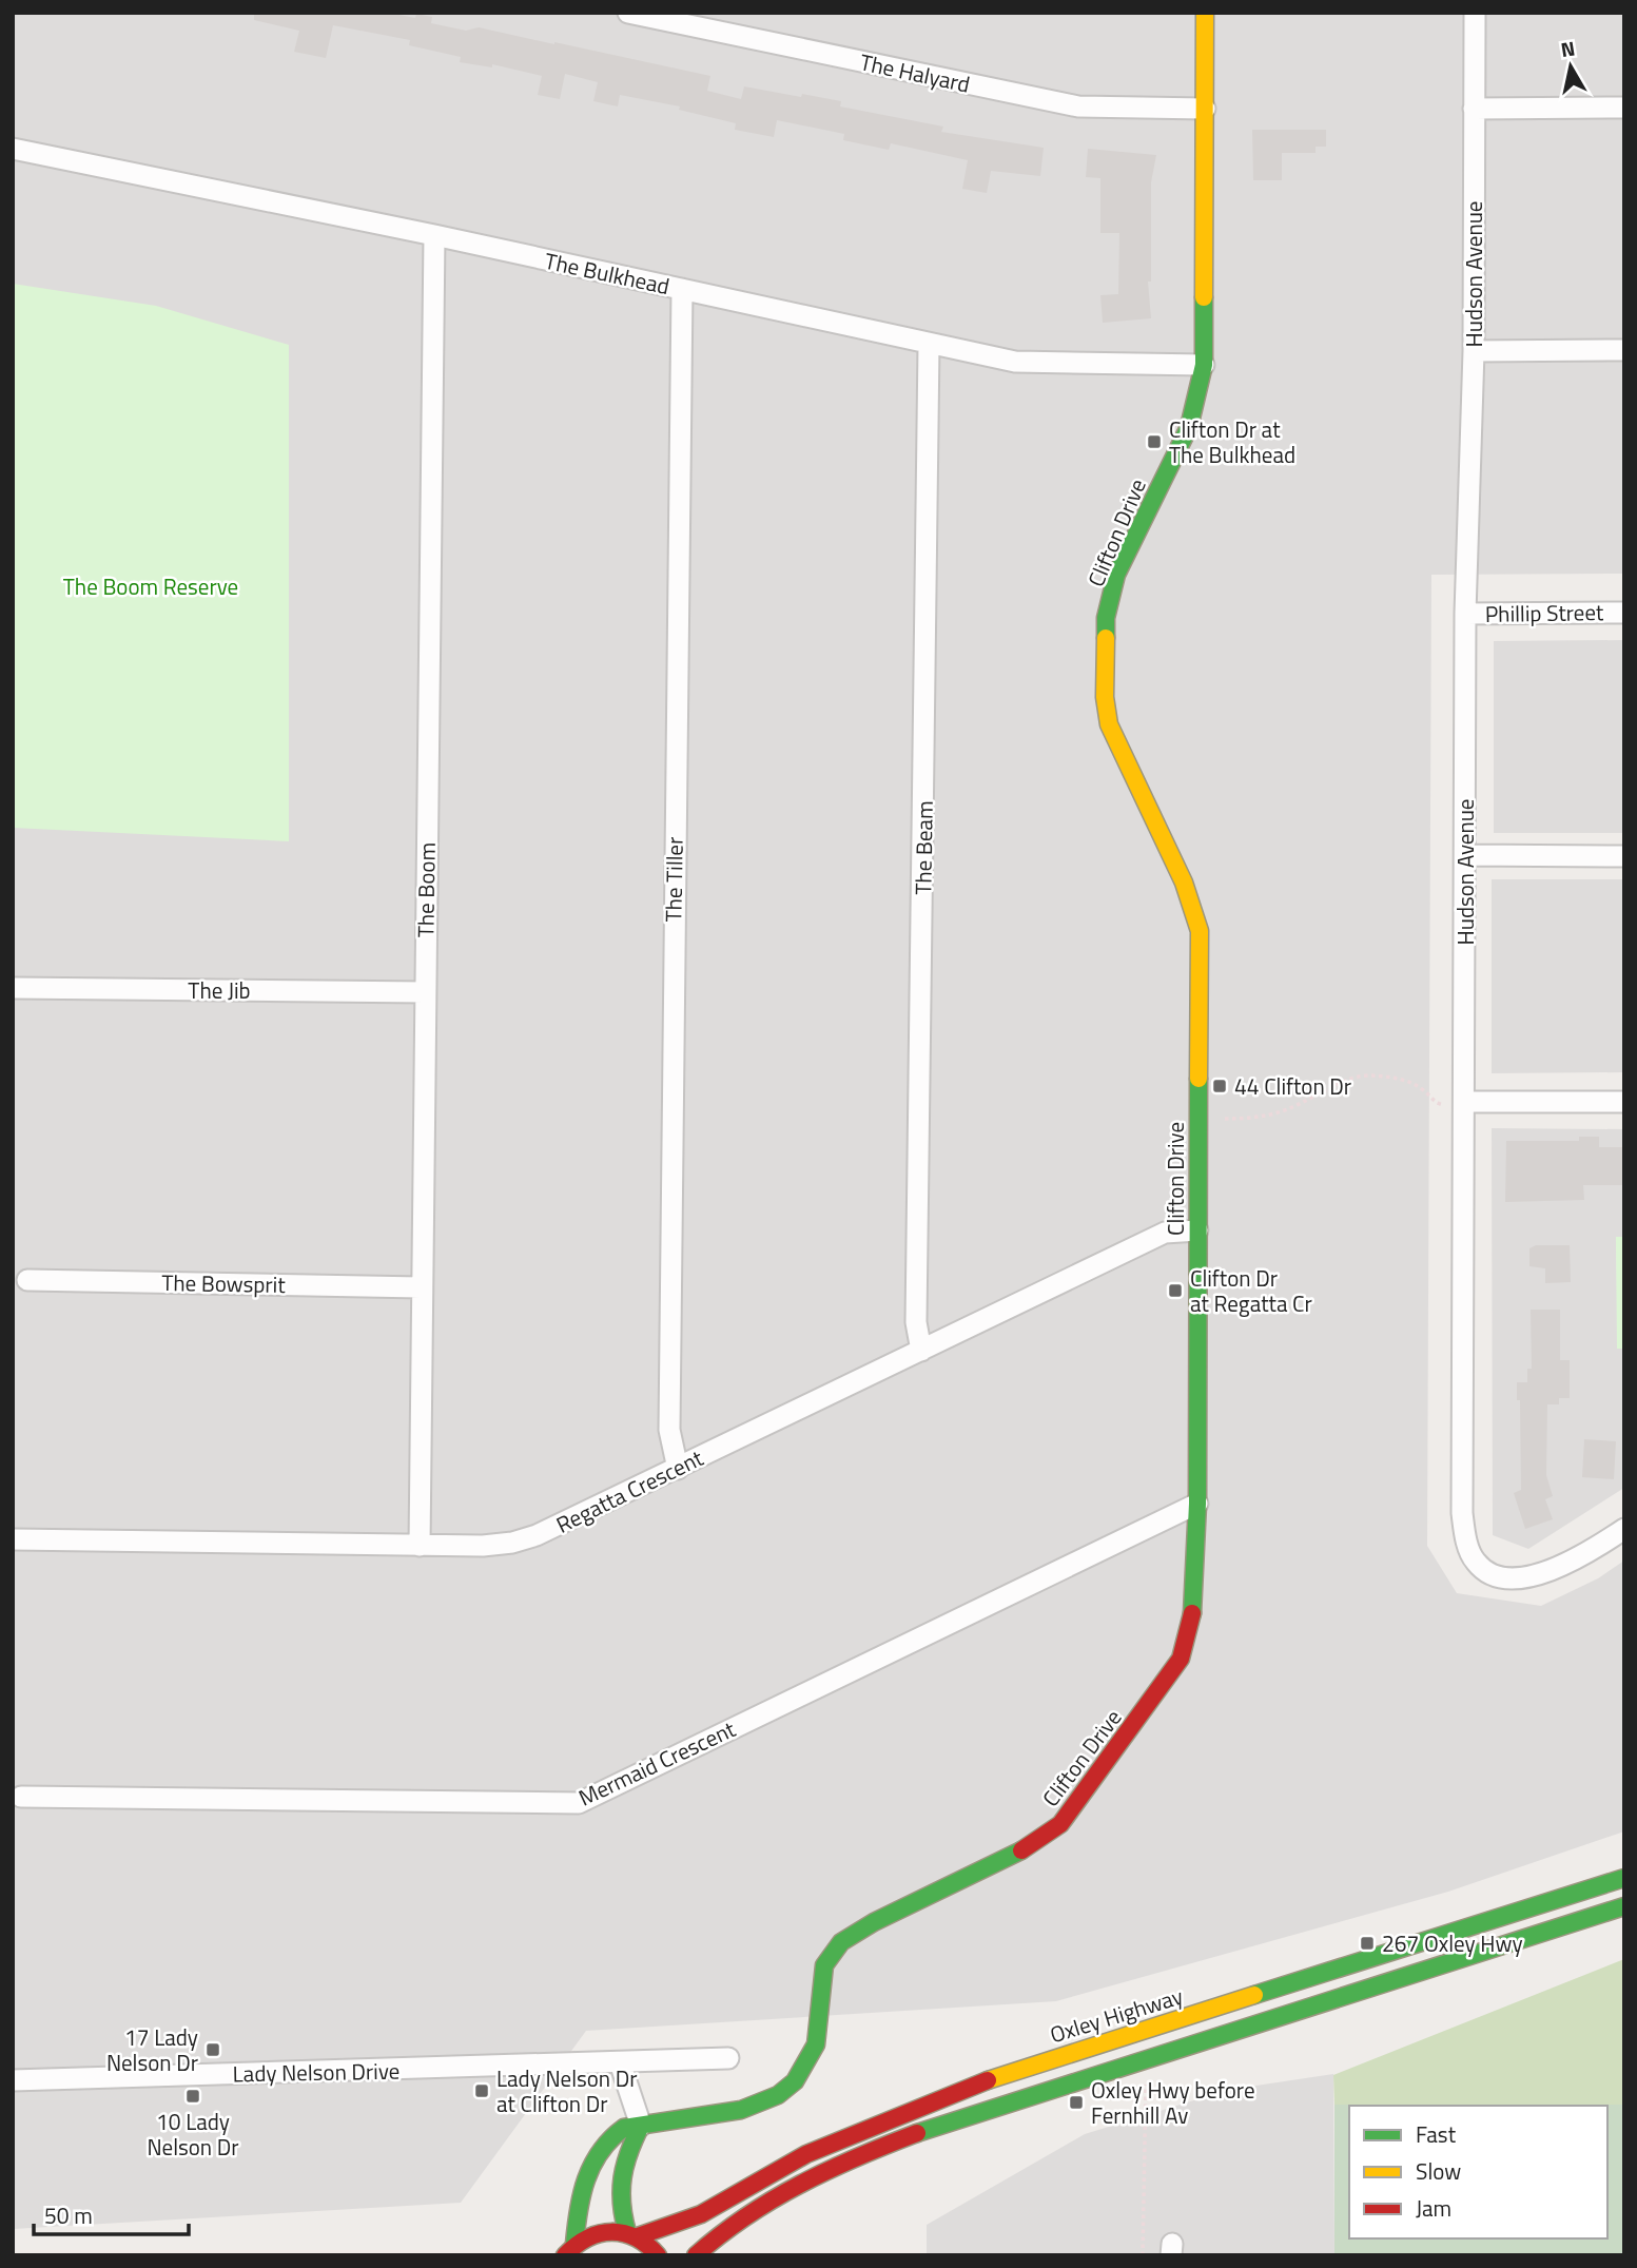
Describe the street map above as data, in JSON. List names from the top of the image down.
{
  "streets": {
    "street": [
      "The Halyard",
      "The Bulkhead",
      "Hudson Avenue",
      "Clifton Drive",
      "Phillip Street",
      "The Beam",
      "The Tiller",
      "The Boom",
      "The Jib",
      "The Bowsprit",
      "Regatta Crescent",
      "Mermaid Crescent",
      "Oxley Highway",
      "Lady Nelson Drive"
    ]
  },
  "crossings": [
    ["The Halyard", "Clifton Drive"],
    ["The Bulkhead", "Clifton Drive"],
    ["The Bulkhead", "The Beam"],
    ["The Bulkhead", "The Tiller"],
    ["The Bulkhead", "The Boom"],
    ["Hudson Avenue", "Phillip Street"],
    ["Clifton Drive", "Regatta Crescent"],
    ["Clifton Drive", "Mermaid Crescent"],
    ["Clifton Drive", "Oxley Highway"],
    ["The Beam", "Regatta Crescent"],
    ["The Tiller", "Regatta Crescent"],
    ["The Boom", "The Jib"],
    ["The Boom", "The Bowsprit"],
    ["The Boom", "Regatta Crescent"]
  ],
  "parks": ["The Boom Reserve"],
  "places": {
    "transit": [
      "Clifton Dr at The Bulkhead",
      "44 Clifton Dr",
      "Clifton Dr at Regatta Cr",
      "267 Oxley Hwy",
      "17 Lady Nelson Dr",
      "Lady Nelson Dr at Clifton Dr",
      "10 Lady Nelson Dr",
      "Oxley Hwy before Fernhill Av"
    ]
  },
  "legend": ["Fast", "Slow", "Jam"],
  "scale_bar": "50 m",
  "north": "top"
}
